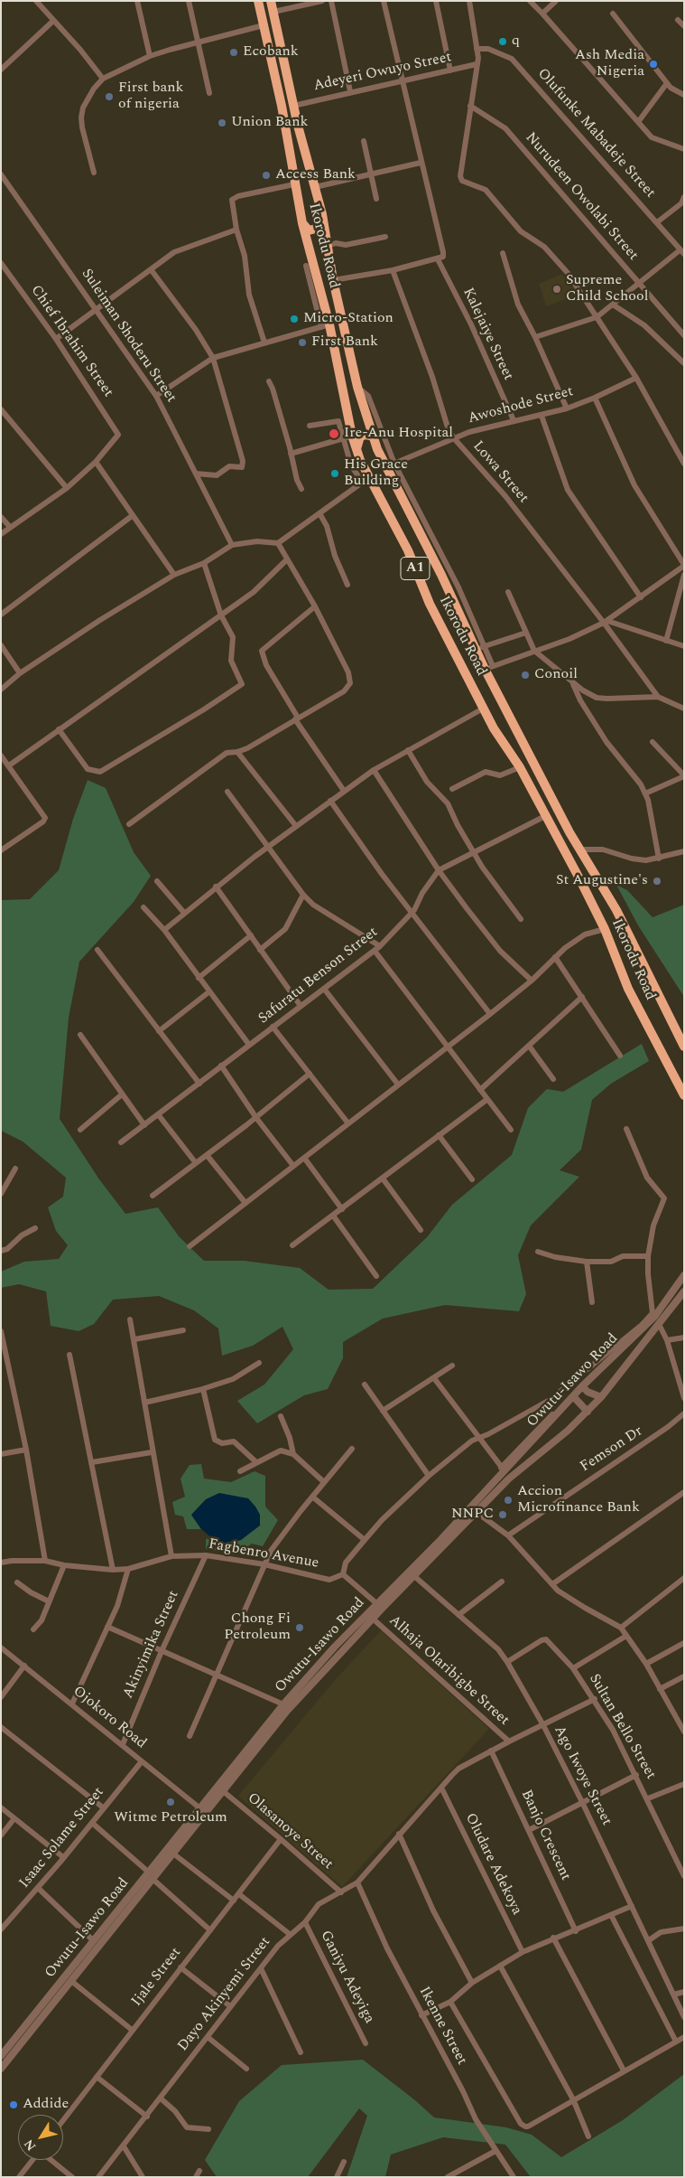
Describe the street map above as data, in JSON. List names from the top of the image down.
{
  "streets": {
    "highway": ["Ikorodu Road", "A1"],
    "street": [
      "Adeyeri Owuyo Street",
      "Olufunke Mabadeje Street",
      "Nurudeen Owolabi Street",
      "Kalejaiye Street",
      "Suleiman Shoderu Street",
      "Chief Ibrahim Street",
      "Awoshode Street",
      "Lowa Street",
      "Safuratu Benson Street",
      "Owutu-Isawo Road",
      "Femson Dr",
      "Fagbenro Avenue",
      "Akinyimika Street",
      "Alhaja Olaribigbe Street",
      "Ojokoro Road",
      "Sultan Bello Street",
      "Ago Iwoye Street",
      "Olasanoye Street",
      "Banjo Crescent",
      "Isaac Solame Street",
      "Oludare Adekoya",
      "Ijale Street",
      "Ganiyu Adeyiga",
      "Dayo Akinyemi Street",
      "Ikenne Street"
    ]
  },
  "crossings": [
    ["Adeyeri Owuyo Street", "Ikorodu Road"],
    ["Ikorodu Road", "Awoshode Street"],
    ["Ikorodu Road", "Safuratu Benson Street"],
    ["Kalejaiye Street", "Awoshode Street"],
    ["Awoshode Street", "Lowa Street"],
    ["Owutu-Isawo Road", "Alhaja Olaribigbe Street"],
    ["Owutu-Isawo Road", "Ojokoro Road"],
    ["Owutu-Isawo Road", "Ago Iwoye Street"],
    ["Owutu-Isawo Road", "Olasanoye Street"],
    ["Fagbenro Avenue", "Akinyimika Street"],
    ["Akinyimika Street", "Ojokoro Road"],
    ["Alhaja Olaribigbe Street", "Dayo Akinyemi Street"],
    ["Ojokoro Road", "Isaac Solame Street"],
    ["Sultan Bello Street", "Ago Iwoye Street"],
    ["Sultan Bello Street", "Dayo Akinyemi Street"],
    ["Ago Iwoye Street", "Dayo Akinyemi Street"],
    ["Olasanoye Street", "Ijale Street"],
    ["Olasanoye Street", "Dayo Akinyemi Street"],
    ["Banjo Crescent", "Dayo Akinyemi Street"],
    ["Oludare Adekoya", "Dayo Akinyemi Street"],
    ["Ganiyu Adeyiga", "Dayo Akinyemi Street"],
    ["Dayo Akinyemi Street", "Ikenne Street"]
  ],
  "places": [
    "q",
    "Ecobank",
    "Ash Media Nigeria",
    "First bank of nigeria",
    "Union Bank",
    "Access Bank",
    "Supreme Child School",
    "Micro-Station",
    "First Bank",
    "Ire-Anu Hospital",
    "His Grace Building",
    "Conoil",
    "St Augustine's",
    "Accion Microfinance Bank",
    "NNPC",
    "Chong Fi Petroleum",
    "Witme Petroleum",
    "Addide"
  ],
  "north": "bottom left"
}
